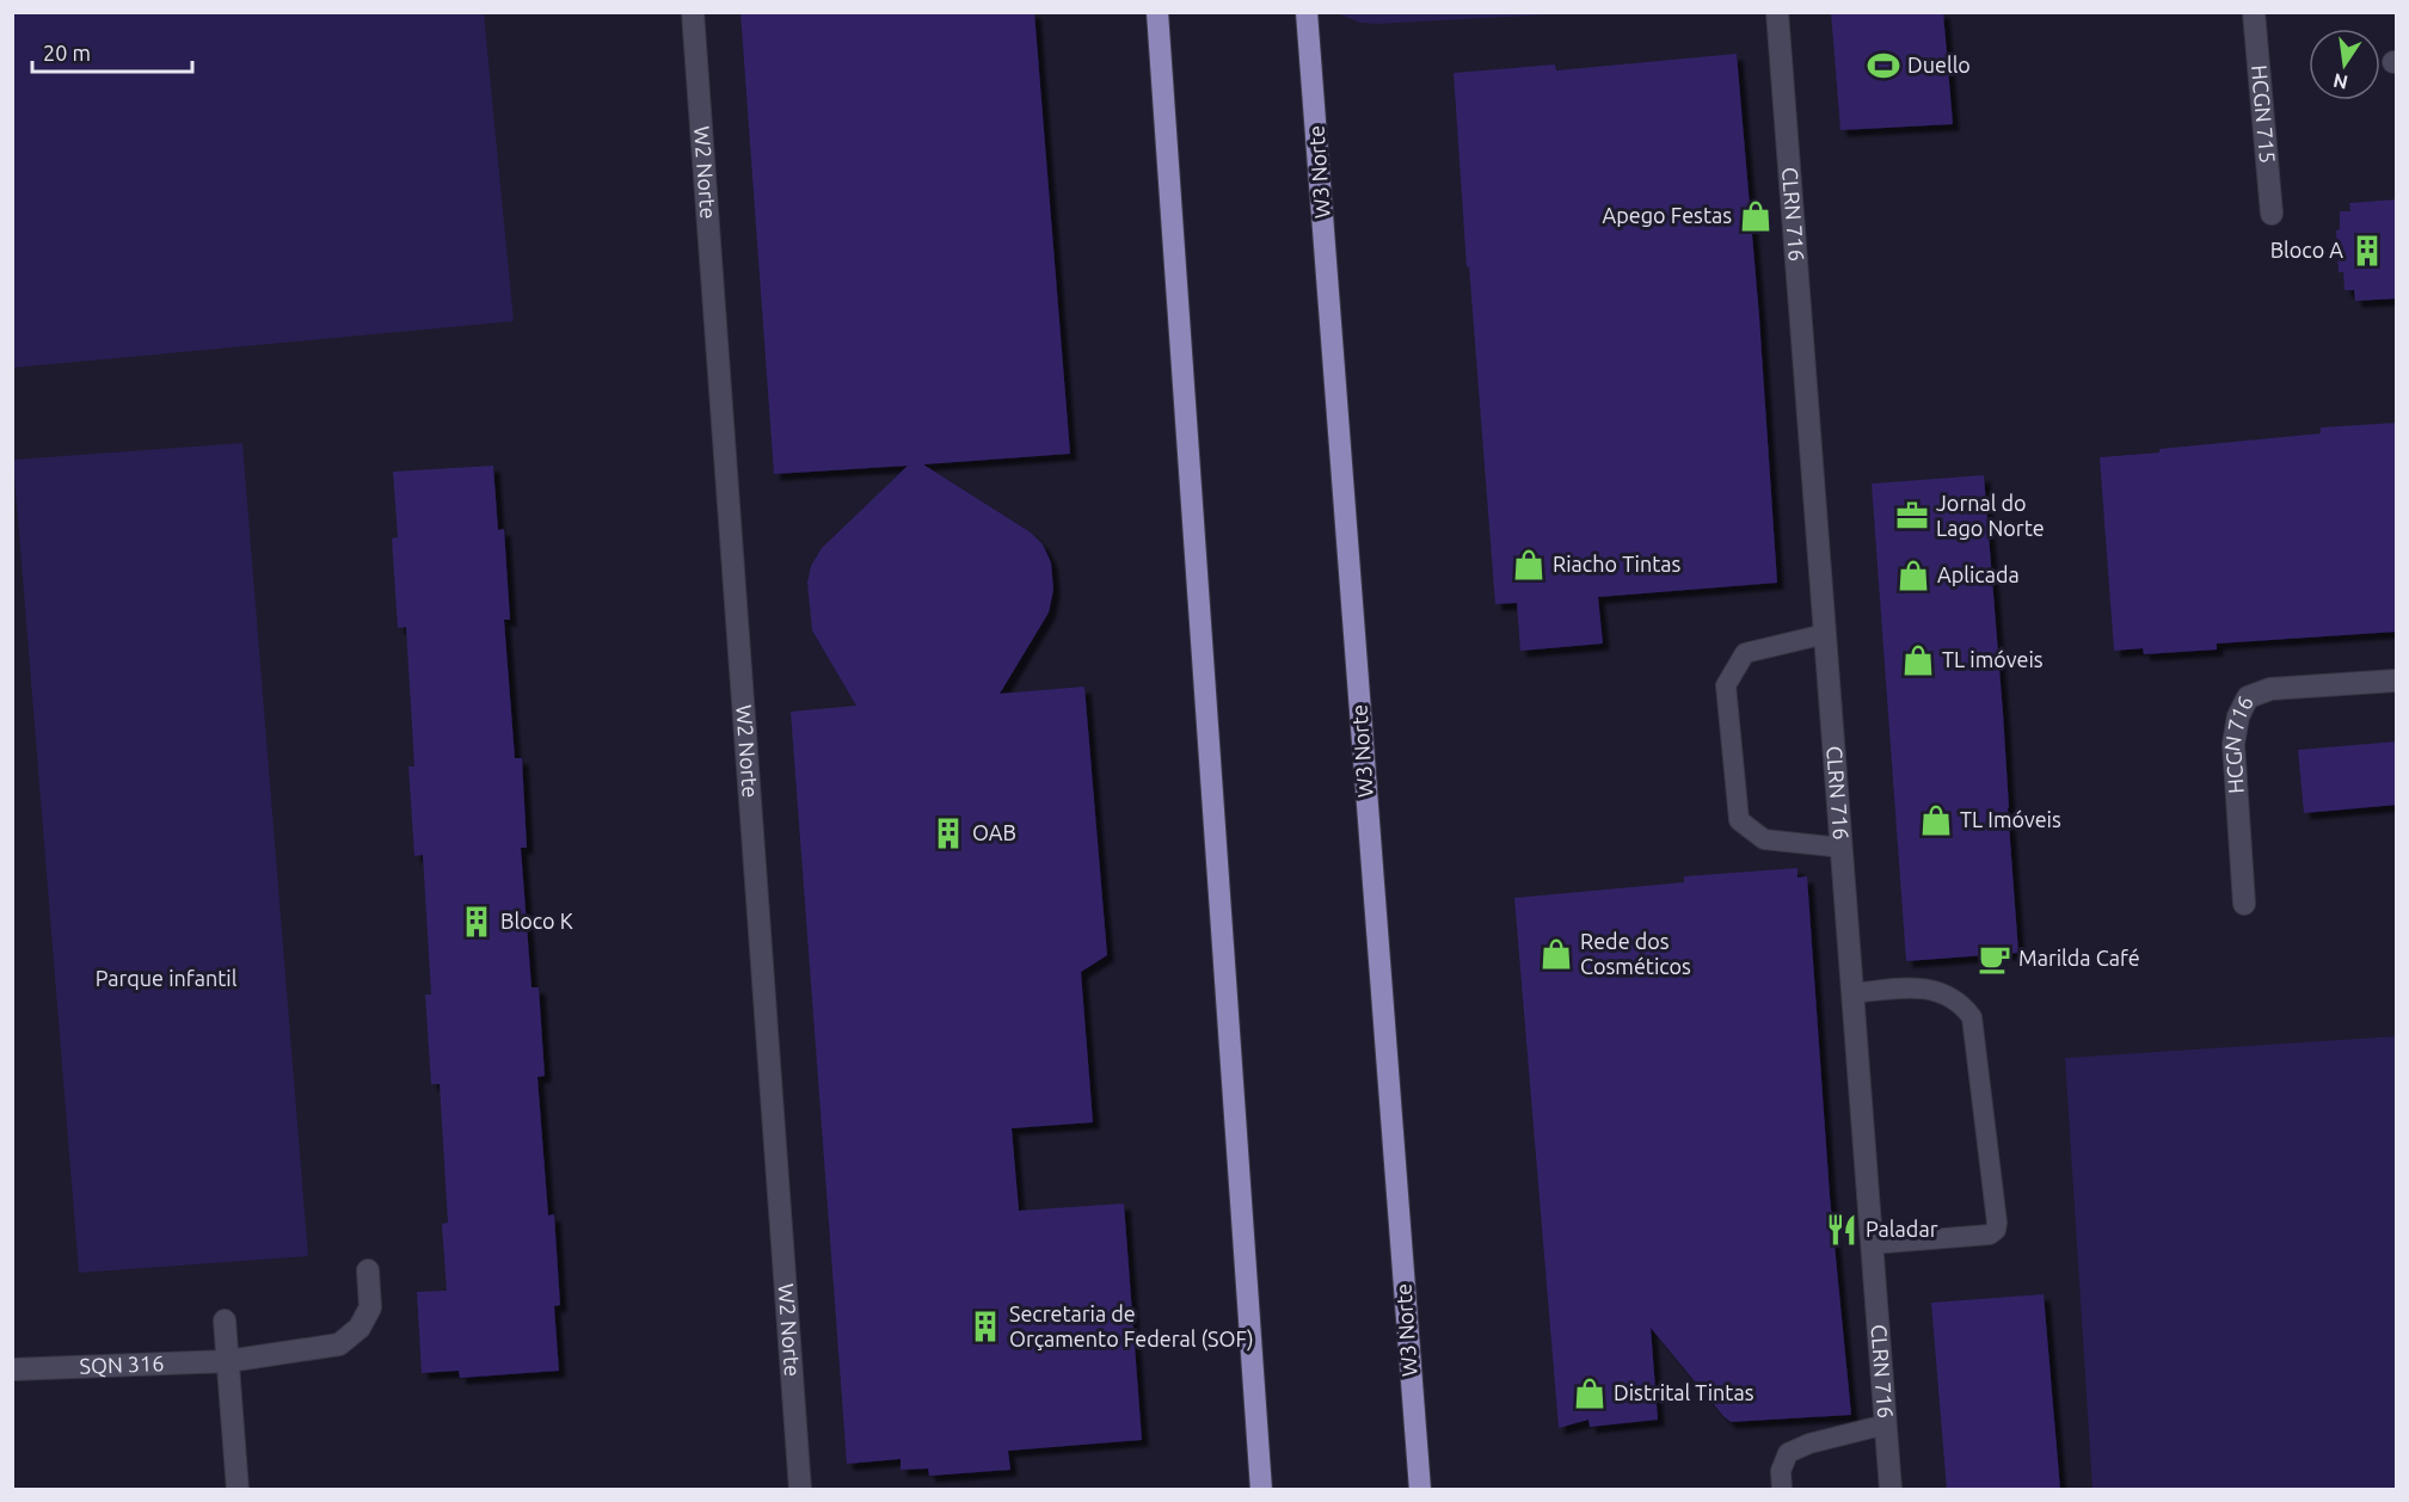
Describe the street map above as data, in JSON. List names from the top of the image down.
{
  "streets": {
    "main road": ["W3 Norte"],
    "street": [
      "HCGN 715",
      "W2 Norte",
      "CLRN 716",
      "HCGN 716",
      "SQN 316"
    ]
  },
  "parks": ["Parque infantil"],
  "places": {
    "sports": ["Duello"],
    "shop": [
      "Apego Festas",
      "Riacho Tintas",
      "Aplicada",
      "TL imóveis",
      "TL Imóveis",
      "Rede dos Cosméticos",
      "Distrital Tintas"
    ],
    "building": [
      "Bloco A",
      "OAB",
      "Bloco K",
      "Secretaria de Orçamento Federal (SOF)"
    ],
    "office": ["Jornal do Lago Norte"],
    "cafe": ["Marilda Café"],
    "restaurant": ["Paladar"]
  },
  "scale_bar": "20 m",
  "north": "bottom"
}
